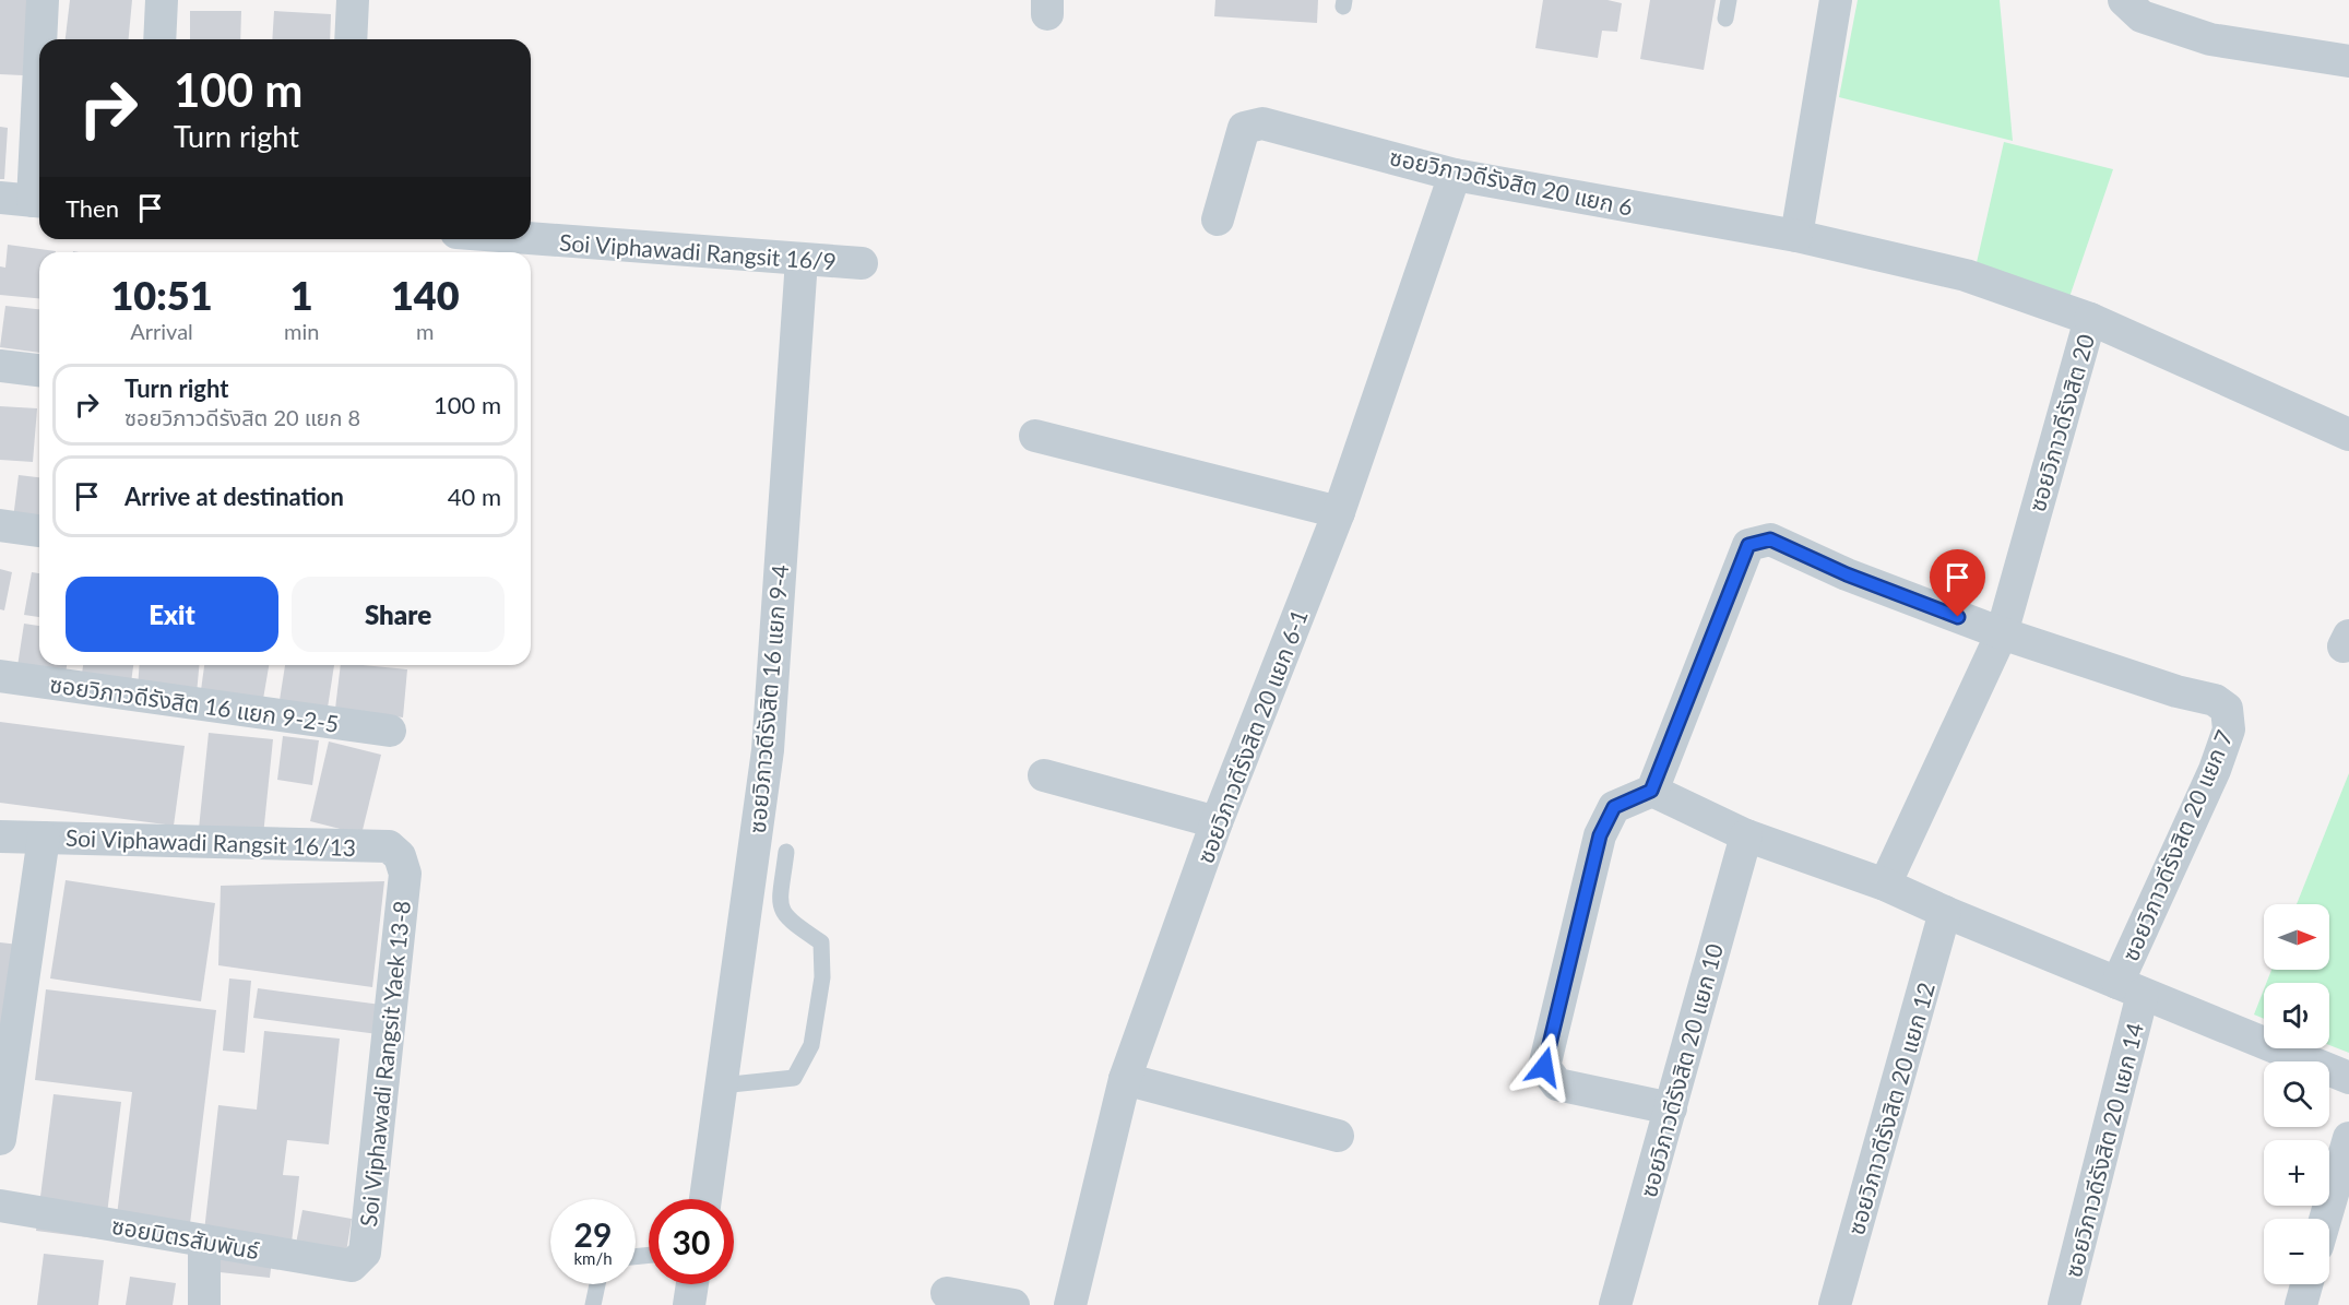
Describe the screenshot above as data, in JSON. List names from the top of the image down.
{
  "streets": {
    "street": [
      "ซอยวิภาวดีรังสิต 20 แยก 6",
      "Soi Viphawadi Rangsit 16/9",
      "ซอยวิภาวดีรังสิต 20",
      "ซอยวิภาวดีรังสิต 16 แยก 9-4",
      "ซอยวิภาวดีรังสิต 16 แยก 9-2-5",
      "ซอยวิภาวดีรังสิต 20 แยก 6-1",
      "Soi Viphawadi Rangsit 16/13",
      "ซอยวิภาวดีรังสิต 20 แยก 7",
      "Soi Viphawadi Rangsit Yaek 13-8",
      "ซอยวิภาวดีรังสิต 20 แยก 10",
      "ซอยวิภาวดีรังสิต 20 แยก 12",
      "ซอยวิภาวดีรังสิต 20 แยก 14",
      "ซอยมิตรสัมพันธ์"
    ]
  },
  "crossings": [
    ["ซอยวิภาวดีรังสิต 20 แยก 6", "ซอยวิภาวดีรังสิต 20"],
    ["ซอยวิภาวดีรังสิต 20 แยก 6", "ซอยวิภาวดีรังสิต 20 แยก 6-1"],
    ["Soi Viphawadi Rangsit 16/9", "ซอยวิภาวดีรังสิต 16 แยก 9-4"],
    ["ซอยวิภาวดีรังสิต 20", "ซอยวิภาวดีรังสิต 20 แยก 7"],
    ["Soi Viphawadi Rangsit 16/13", "Soi Viphawadi Rangsit Yaek 13-8"],
    ["ซอยวิภาวดีรังสิต 20 แยก 7", "ซอยวิภาวดีรังสิต 20 แยก 14"],
    ["Soi Viphawadi Rangsit Yaek 13-8", "ซอยมิตรสัมพันธ์"]
  ],
  "north": "right",
  "page": {
    "turn": ["100 m", "Turn right"],
    "then": "Then",
    "eta": [
      "10:51",
      "Arrival",
      "1",
      "min",
      "140",
      "m"
    ],
    "list": [
      {
        "name": "Turn right",
        "note": "ซอยวิภาวดีรังสิต 20 แยก 8",
        "value": "100 m"
      },
      {
        "name": "Arrive at destination",
        "value": "40 m"
      }
    ],
    "buttons": ["Exit", "Share"],
    "map_buttons": ["+", "−"],
    "speed": "29 km/h",
    "limit": "30"
  }
}
